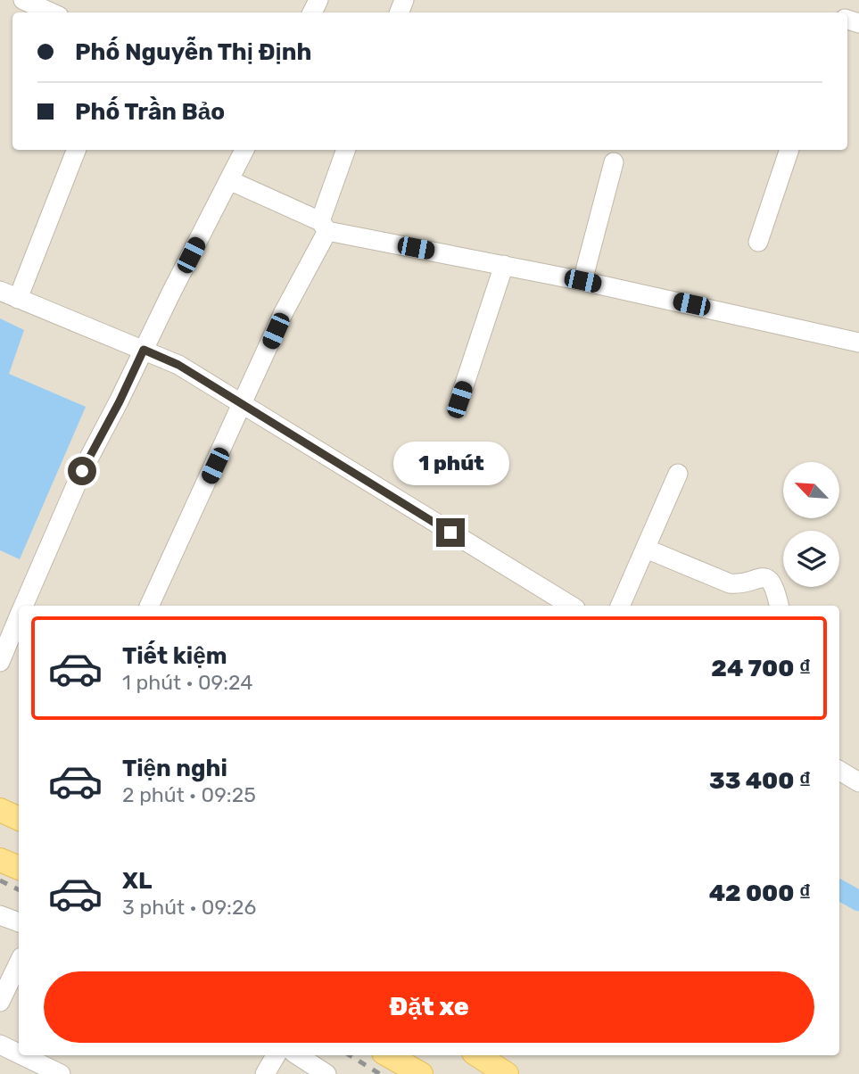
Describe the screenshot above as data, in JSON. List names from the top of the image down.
{
  "north": "top left",
  "page": {
    "banner": ["Phố Nguyễn Thị Định", "Phố Trần Bảo"],
    "bubble": "1 phút",
    "list": [
      {
        "name": "Tiết kiệm",
        "note": "1 phút · 09:24",
        "value": "24 700 ₫"
      },
      {
        "name": "Tiện nghi",
        "note": "2 phút · 09:25",
        "value": "33 400 ₫"
      },
      {
        "name": "XL",
        "note": "3 phút · 09:26",
        "value": "42 000 ₫"
      }
    ],
    "buttons": "Đặt xe"
  }
}
